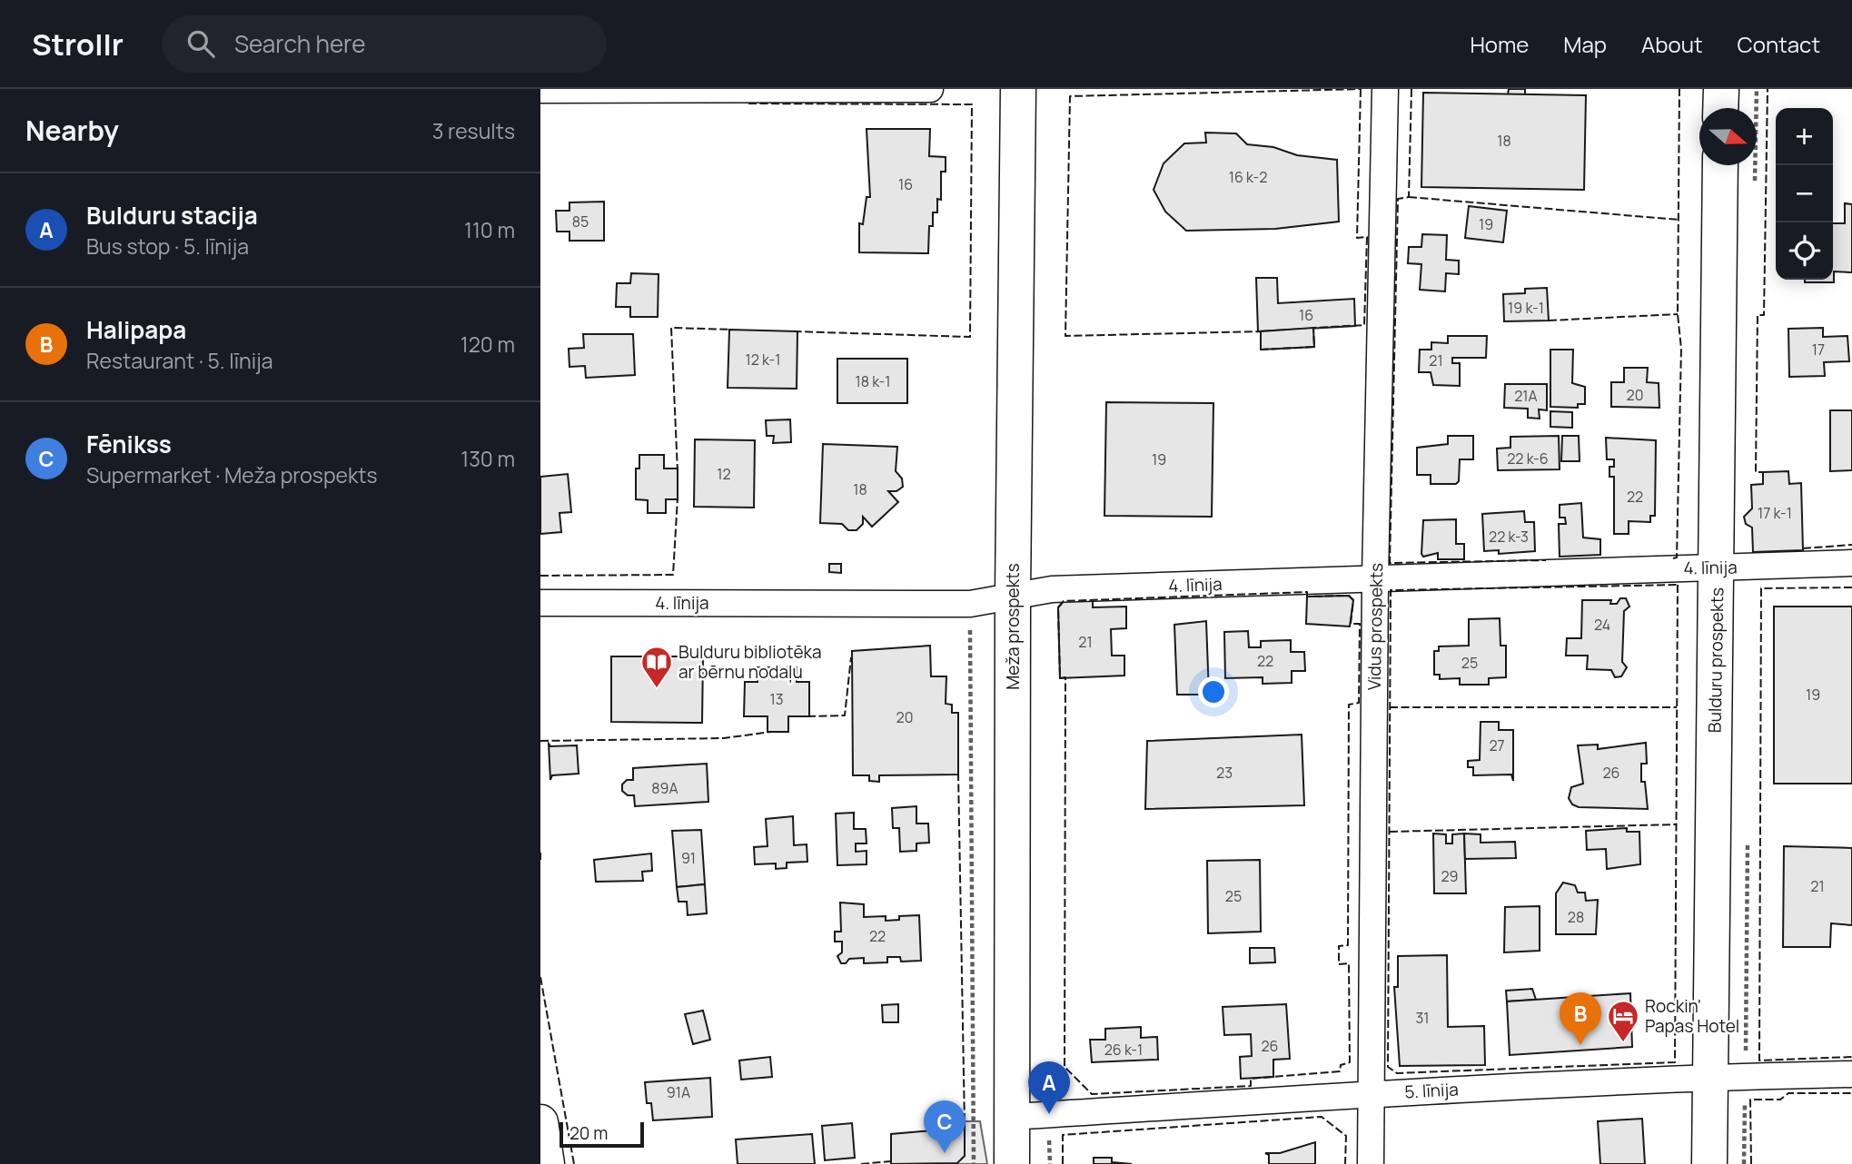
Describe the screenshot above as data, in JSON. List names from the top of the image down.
{
  "streets": {
    "street": [
      "4. līnija",
      "Meža prospekts",
      "Vidus prospekts",
      "Bulduru prospekts",
      "5. līnija"
    ]
  },
  "crossings": [
    ["4. līnija", "Meža prospekts"],
    ["4. līnija", "Vidus prospekts"],
    ["4. līnija", "Bulduru prospekts"],
    ["Meža prospekts", "5. līnija"],
    ["Vidus prospekts", "5. līnija"],
    ["Bulduru prospekts", "5. līnija"]
  ],
  "places": {
    "library": ["Bulduru bibliotēka ar bērnu nodaļu"],
    "hotel": ["Rockin' Papas Hotel"]
  },
  "house_numbers": [
    "18",
    "16 k-2",
    "16",
    "85",
    "19",
    "19 k-1",
    "16",
    "17",
    "12 k-1",
    "21",
    "18 k-1",
    "20",
    "21A",
    "22 k-6",
    "19",
    "12",
    "18",
    "22",
    "17 k-1",
    "22 k-3",
    "24",
    "21",
    "22",
    "25",
    "19",
    "13",
    "20",
    "27",
    "23",
    "26",
    "89A",
    "91",
    "29",
    "21",
    "25",
    "28",
    "22",
    "31",
    "26",
    "26 k-1",
    "91A"
  ],
  "scale_bar": "20 m",
  "north": "right",
  "page": {
    "header": "Strollr",
    "search": "Search here",
    "nav": [
      "Home",
      "Map",
      "About",
      "Contact"
    ],
    "heading": ["Nearby", "3 results"],
    "map_buttons": ["+", "−"],
    "list": [
      {
        "mark": "A",
        "name": "Bulduru stacija",
        "note": "Bus stop · 5. līnija",
        "value": "110 m"
      },
      {
        "mark": "B",
        "name": "Halipapa",
        "note": "Restaurant · 5. līnija",
        "value": "120 m"
      },
      {
        "mark": "C",
        "name": "Fēnikss",
        "note": "Supermarket · Meža prospekts",
        "value": "130 m"
      }
    ],
    "pins": ["B", "A", "C"],
    "scale": "20 m"
  }
}
